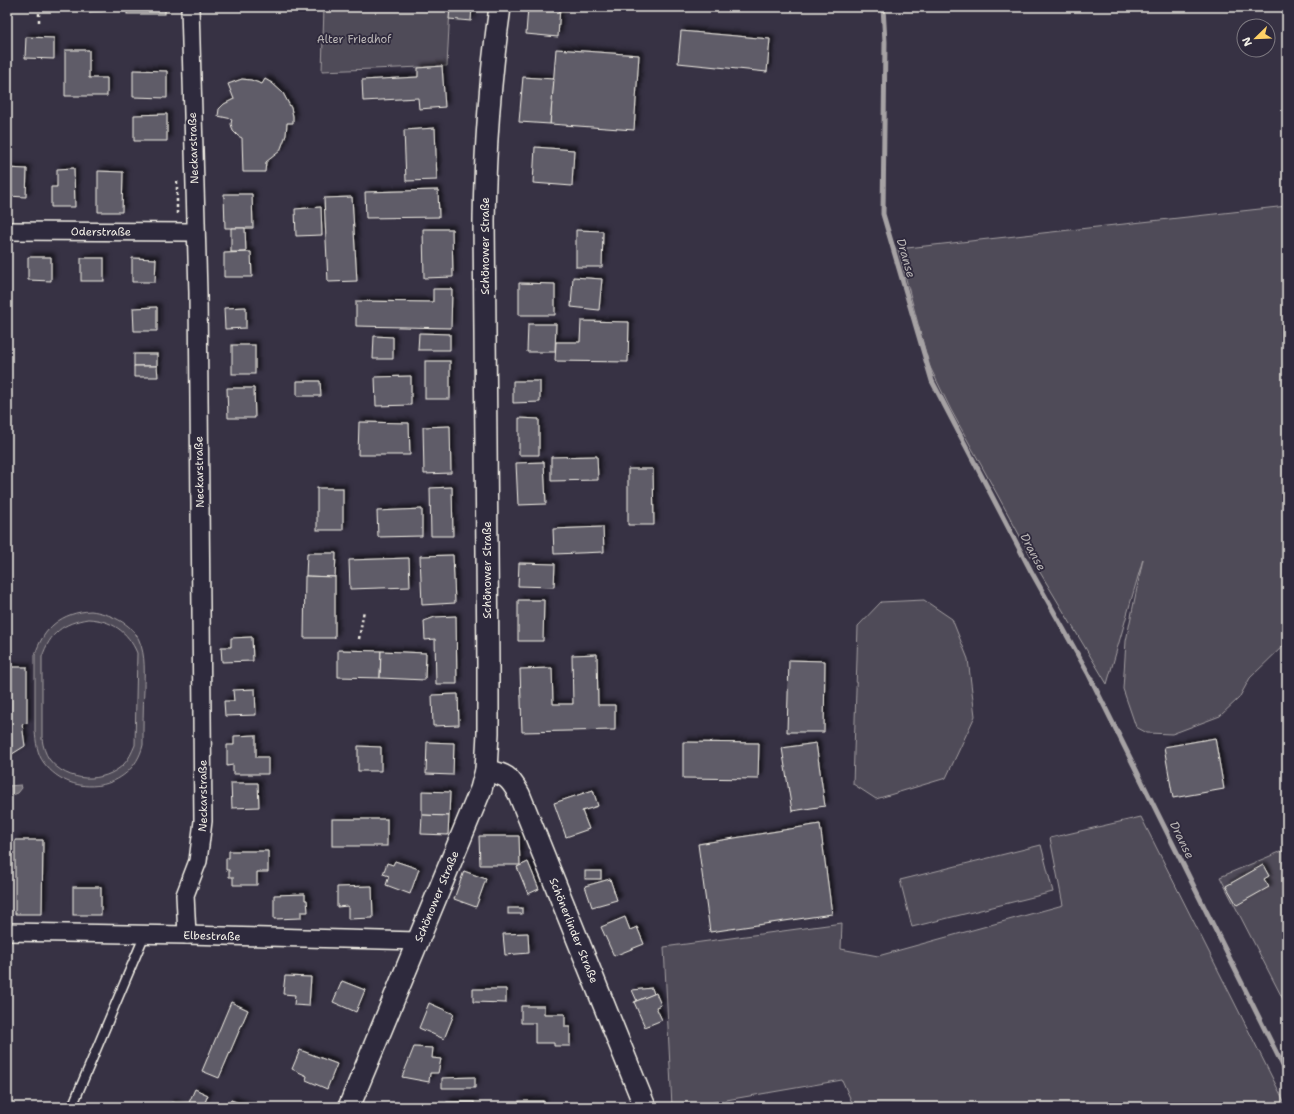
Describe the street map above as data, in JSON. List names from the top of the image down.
{
  "streets": {
    "street": [
      "Neckarstraße",
      "Oderstraße",
      "Schönower Straße",
      "Schönerlinder Straße",
      "Elbestraße"
    ]
  },
  "crossings": [
    ["Neckarstraße", "Oderstraße"],
    ["Neckarstraße", "Elbestraße"],
    ["Schönower Straße", "Schönerlinder Straße"],
    ["Schönower Straße", "Elbestraße"]
  ],
  "water": ["Dranse"],
  "parks": ["Alter Friedhof"],
  "north": "bottom left"
}
